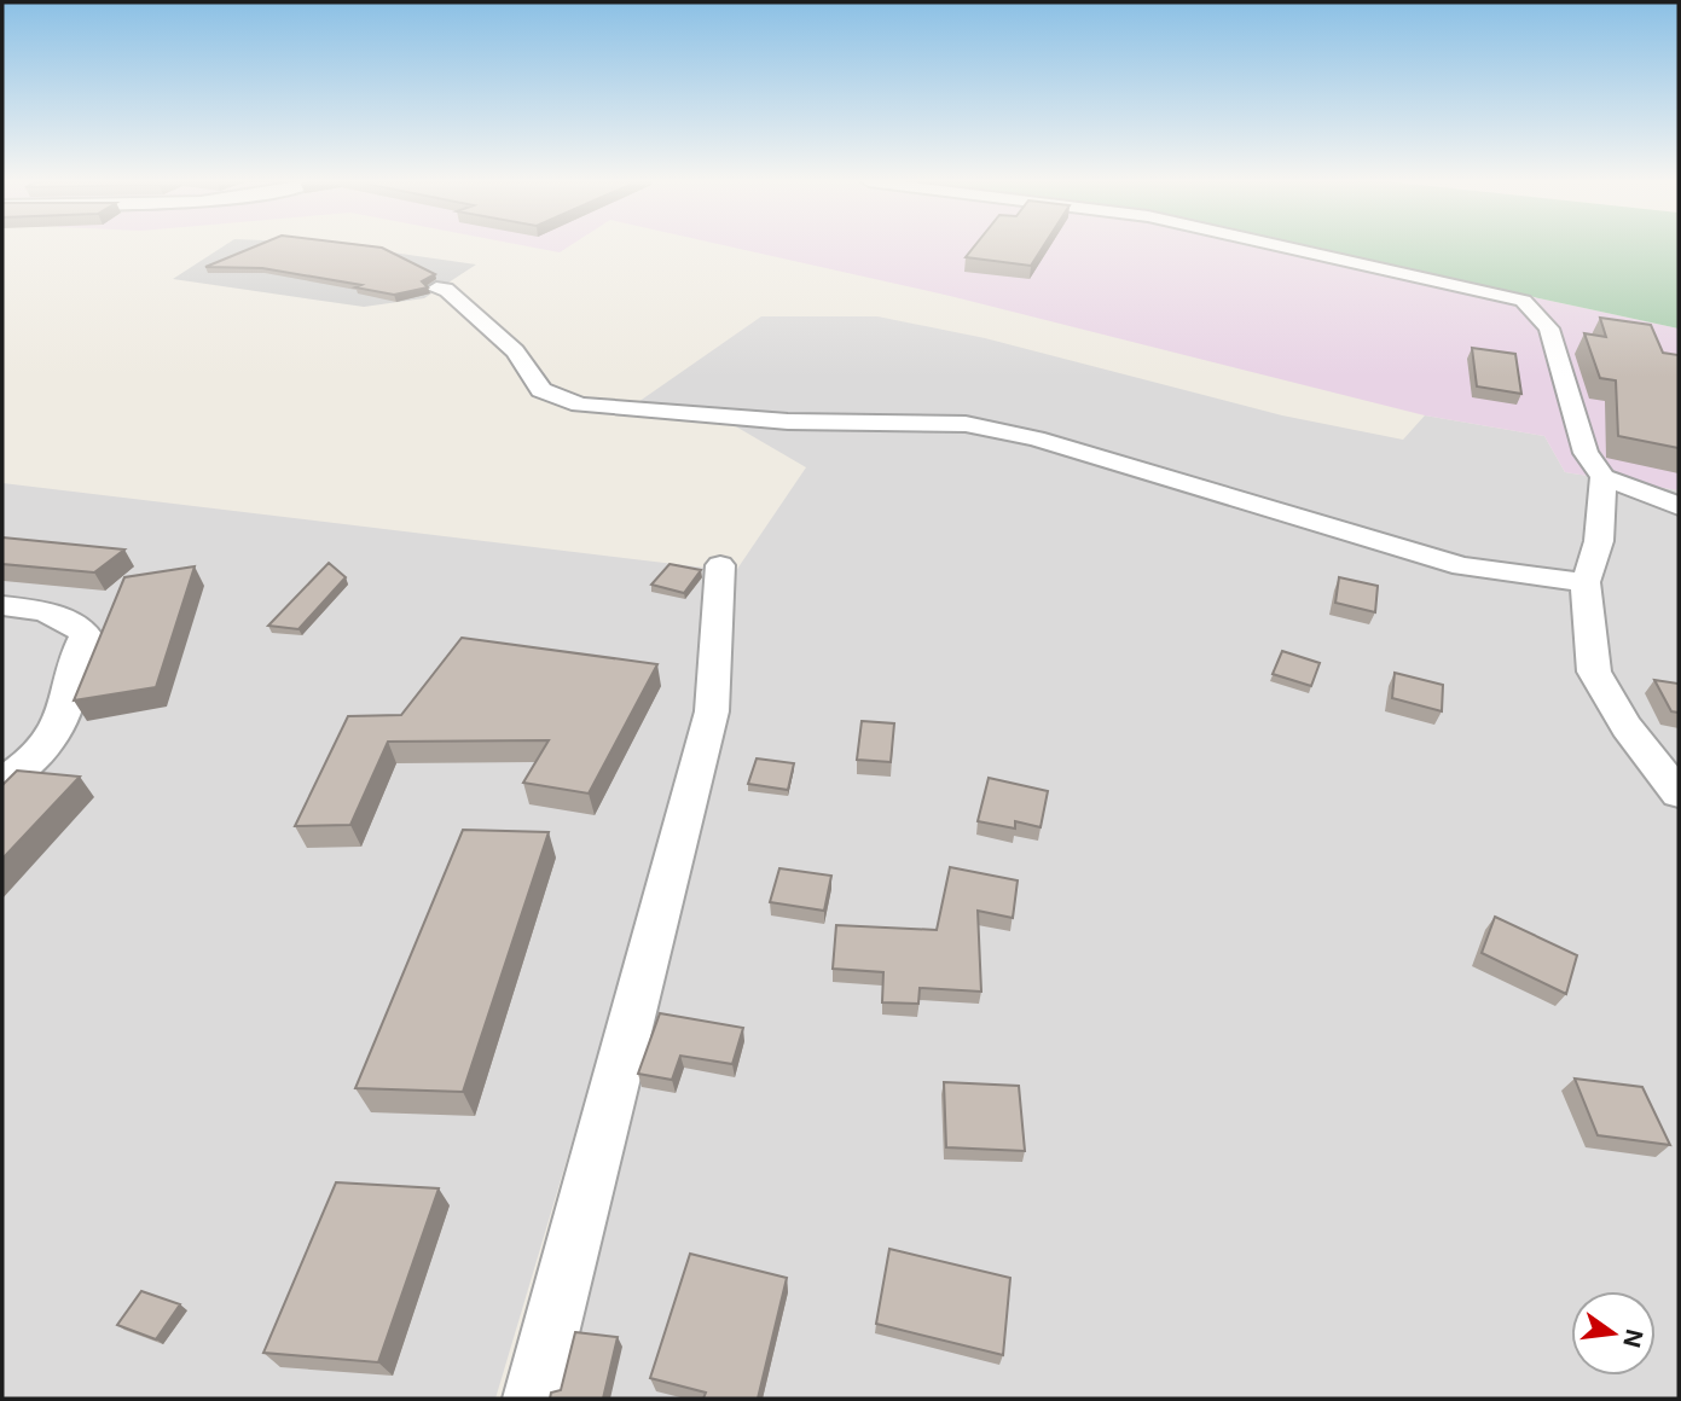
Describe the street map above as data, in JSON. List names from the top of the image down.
{
  "north": "right"
}
